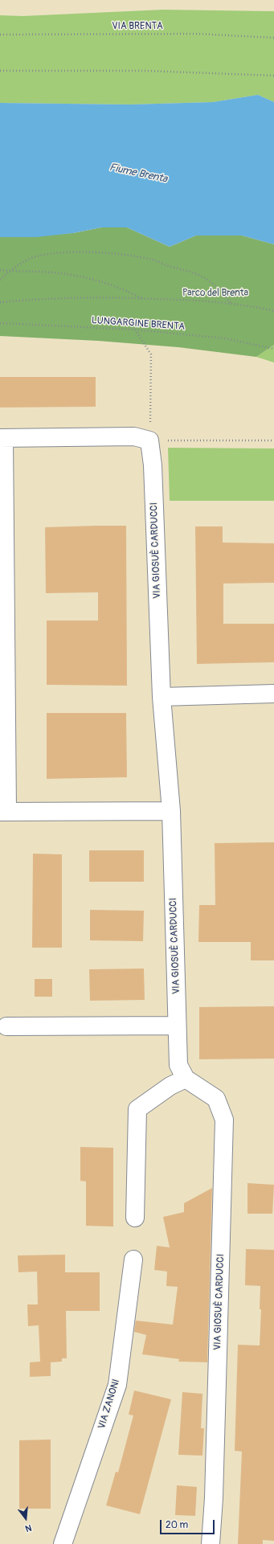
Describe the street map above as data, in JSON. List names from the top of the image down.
{
  "streets": {
    "street": ["VIA GIOSUÈ CARDUCCI", "VIA ZANONI"],
    "path": ["VIA BRENTA", "LUNGARGINE BRENTA"]
  },
  "water": ["Fiume Brenta"],
  "parks": ["Parco del Brenta"],
  "scale_bar": "20 m",
  "north": "bottom"
}
